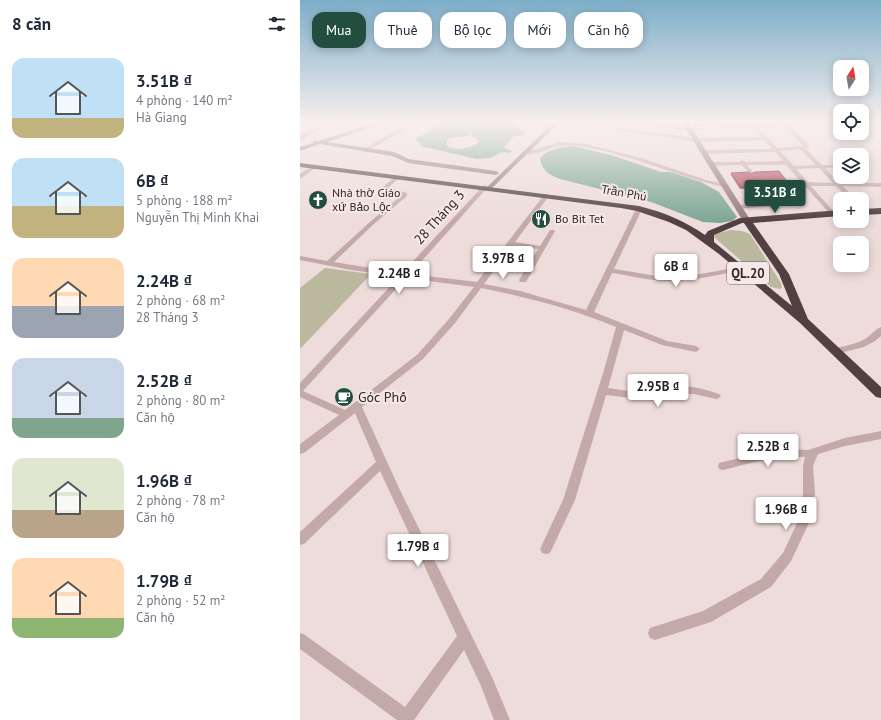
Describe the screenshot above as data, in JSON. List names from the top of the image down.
{
  "streets": {
    "highway": ["Trần Phú", "QL.20"],
    "street": ["28 Tháng 3"]
  },
  "crossings": [
    ["Trần Phú", "28 Tháng 3"],
    ["Trần Phú", "QL.20"]
  ],
  "places": {
    "church": ["Nhà thờ Giáo xứ Bảo Lộc"],
    "restaurant": ["Bo Bit Tet"],
    "cafe": ["Góc Phố"]
  },
  "north": "top",
  "page": {
    "heading": "8 căn",
    "chip": [
      "Mua",
      "Thuê",
      "Bộ lọc",
      "Mới",
      "Căn hộ"
    ],
    "list": [
      {
        "name": "3.51B ₫",
        "note": "4 phòng · 140 m² · Hà Giang"
      },
      {
        "name": "6B ₫",
        "note": "5 phòng · 188 m² · Nguyễn Thị Minh Khai"
      },
      {
        "name": "2.24B ₫",
        "note": "2 phòng · 68 m² · 28 Tháng 3"
      },
      {
        "name": "2.52B ₫",
        "note": "2 phòng · 80 m² · Căn hộ"
      },
      {
        "name": "1.96B ₫",
        "note": "2 phòng · 78 m² · Căn hộ"
      },
      {
        "name": "1.79B ₫",
        "note": "2 phòng · 52 m² · Căn hộ"
      }
    ],
    "map_buttons": ["+", "−"],
    "price": [
      "3.51B ₫",
      "3.97B ₫",
      "6B ₫",
      "2.24B ₫",
      "2.95B ₫",
      "2.52B ₫",
      "1.96B ₫",
      "1.79B ₫"
    ]
  }
}
